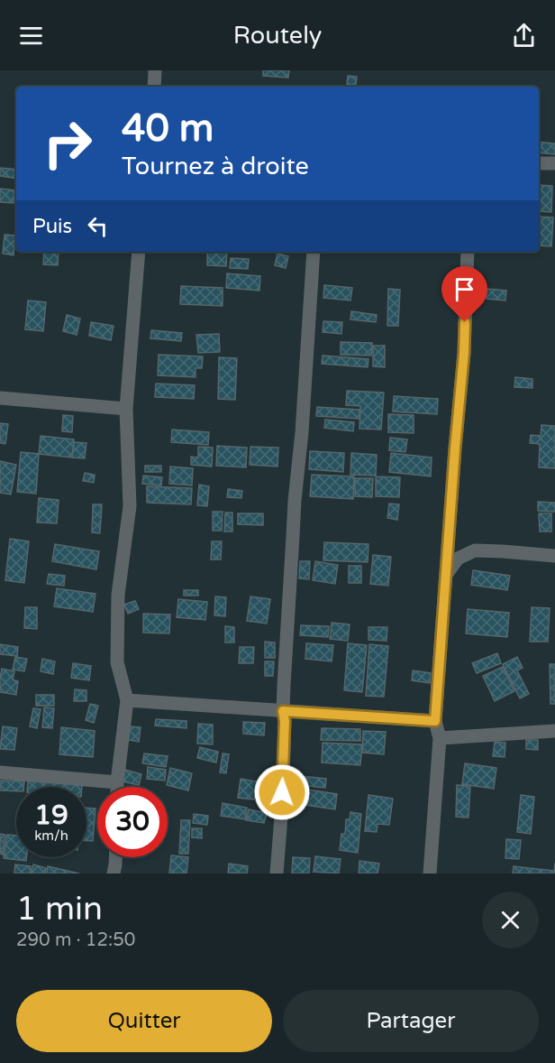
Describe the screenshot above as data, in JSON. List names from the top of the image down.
{
  "page": {
    "header": "Routely",
    "turn": ["40 m", "Tournez à droite"],
    "then": "Puis",
    "speed": "19 km/h",
    "limit": "30",
    "heading": ["1 min", "290 m · 12:50"],
    "buttons": ["Quitter", "Partager"]
  }
}
